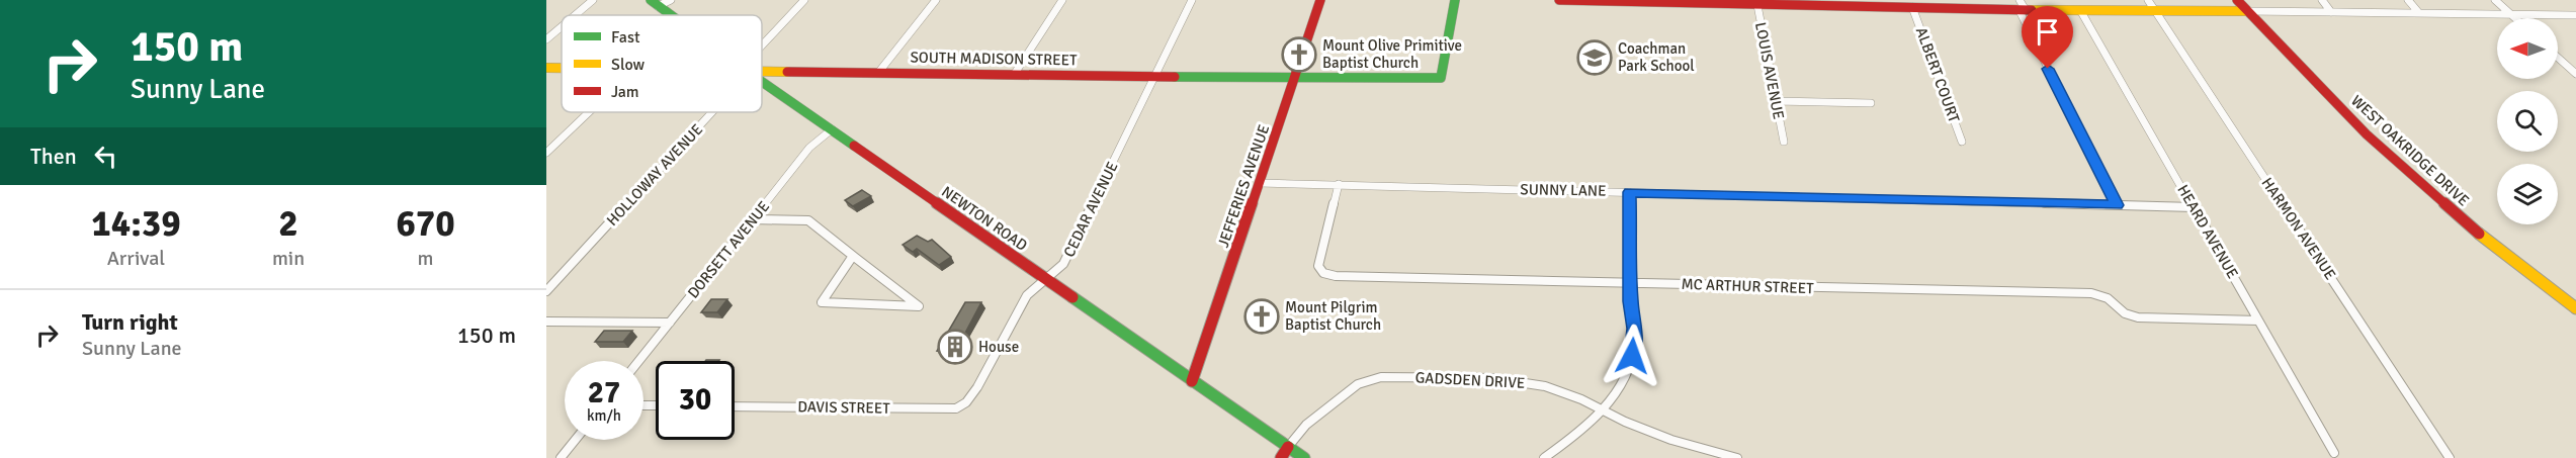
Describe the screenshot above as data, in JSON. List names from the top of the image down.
{
  "streets": {
    "street": [
      "SOUTH MADISON STREET",
      "LOUIS AVENUE",
      "ALBERT COURT",
      "WEST OAKRIDGE DRIVE",
      "HOLLOWAY AVENUE",
      "JEFFERIES AVENUE",
      "SUNNY LANE",
      "CEDAR AVENUE",
      "NEWTON ROAD",
      "HARMON AVENUE",
      "HEARD AVENUE",
      "DORSETT AVENUE",
      "MC ARTHUR STREET",
      "GADSDEN DRIVE",
      "DAVIS STREET"
    ]
  },
  "crossings": [
    ["SOUTH MADISON STREET", "JEFFERIES AVENUE"],
    ["SOUTH MADISON STREET", "CEDAR AVENUE"],
    ["JEFFERIES AVENUE", "SUNNY LANE"],
    ["JEFFERIES AVENUE", "NEWTON ROAD"],
    ["SUNNY LANE", "HEARD AVENUE"],
    ["SUNNY LANE", "MC ARTHUR STREET"],
    ["CEDAR AVENUE", "NEWTON ROAD"],
    ["CEDAR AVENUE", "DAVIS STREET"],
    ["NEWTON ROAD", "DORSETT AVENUE"],
    ["NEWTON ROAD", "GADSDEN DRIVE"],
    ["HEARD AVENUE", "MC ARTHUR STREET"]
  ],
  "places": {
    "church": ["Mount Olive Primitive Baptist Church", "Mount Pilgrim Baptist Church"],
    "school or university": ["Coachman Park School"],
    "building": ["House"]
  },
  "legend": ["Fast", "Slow", "Jam"],
  "north": "left",
  "page": {
    "turn": ["150 m", "Sunny Lane"],
    "then": "Then",
    "eta": [
      "14:39",
      "Arrival",
      "2",
      "min",
      "670",
      "m"
    ],
    "list": [
      {
        "name": "Turn right",
        "note": "Sunny Lane",
        "value": "150 m"
      }
    ],
    "speed": "27 km/h",
    "limit": "30"
  }
}
